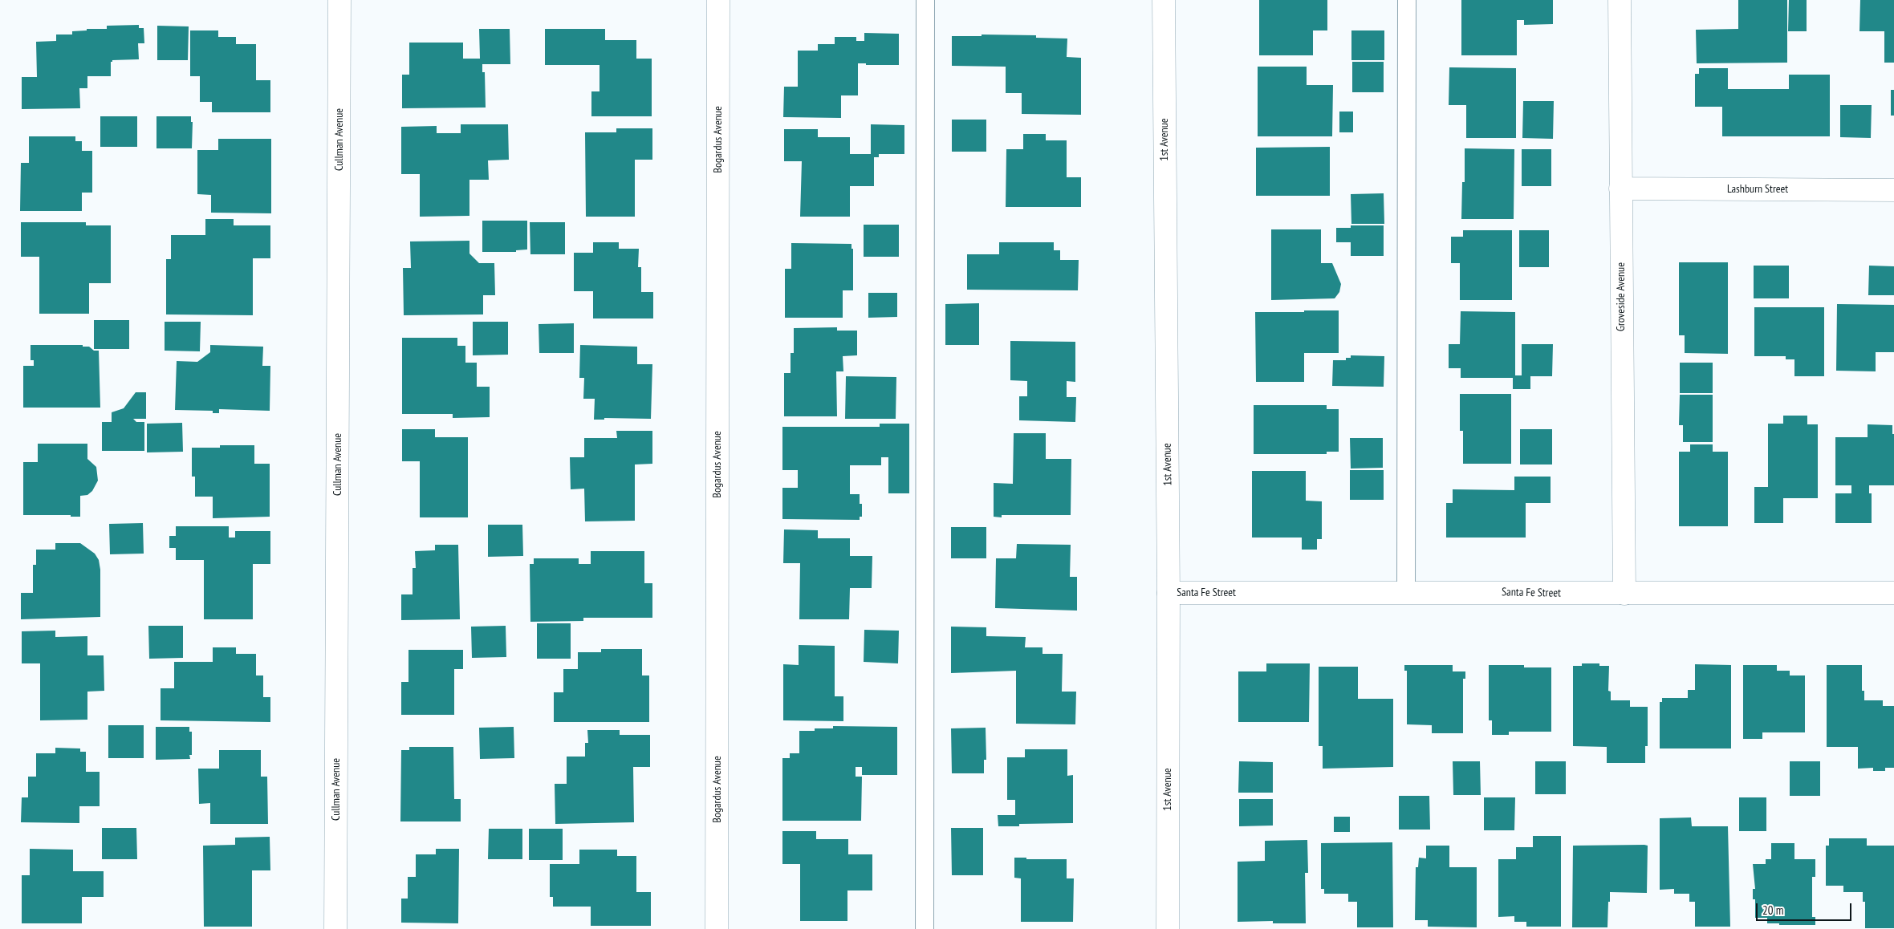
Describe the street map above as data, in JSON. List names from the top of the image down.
{
  "streets": {
    "street": [
      "Cullman Avenue",
      "Bogardus Avenue",
      "1st Avenue",
      "Lashburn Street",
      "Groveside Avenue",
      "Santa Fe Street"
    ]
  },
  "crossings": [
    ["1st Avenue", "Santa Fe Street"],
    ["Lashburn Street", "Groveside Avenue"],
    ["Groveside Avenue", "Santa Fe Street"]
  ],
  "scale_bar": "20 m"
}
